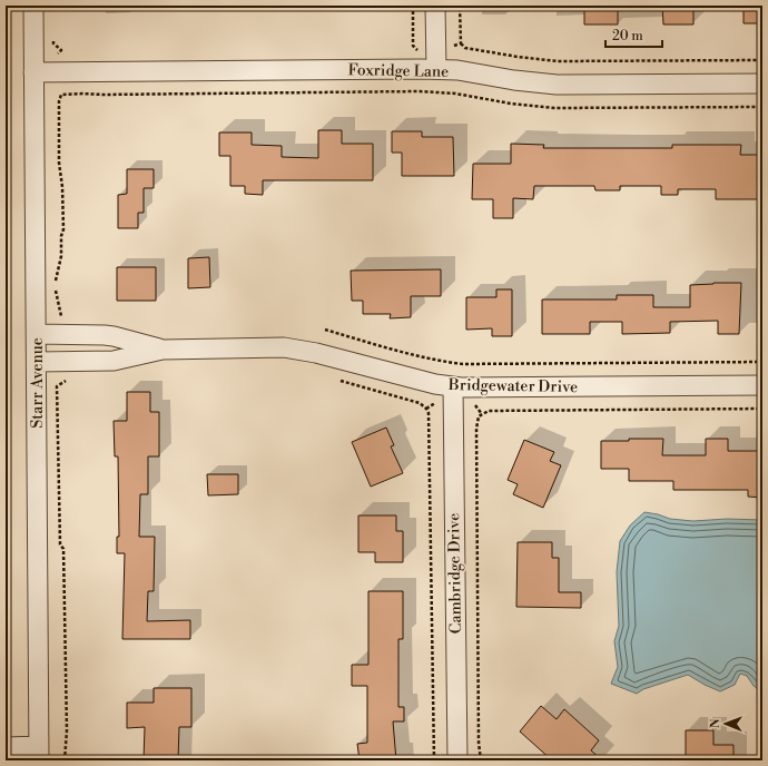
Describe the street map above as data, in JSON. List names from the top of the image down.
{
  "streets": {
    "street": [
      "Foxridge Lane",
      "Starr Avenue",
      "Bridgewater Drive",
      "Cambridge Drive"
    ]
  },
  "crossings": [
    ["Foxridge Lane", "Starr Avenue"],
    ["Starr Avenue", "Bridgewater Drive"],
    ["Bridgewater Drive", "Cambridge Drive"]
  ],
  "scale_bar": "20 m",
  "north": "left"
}
